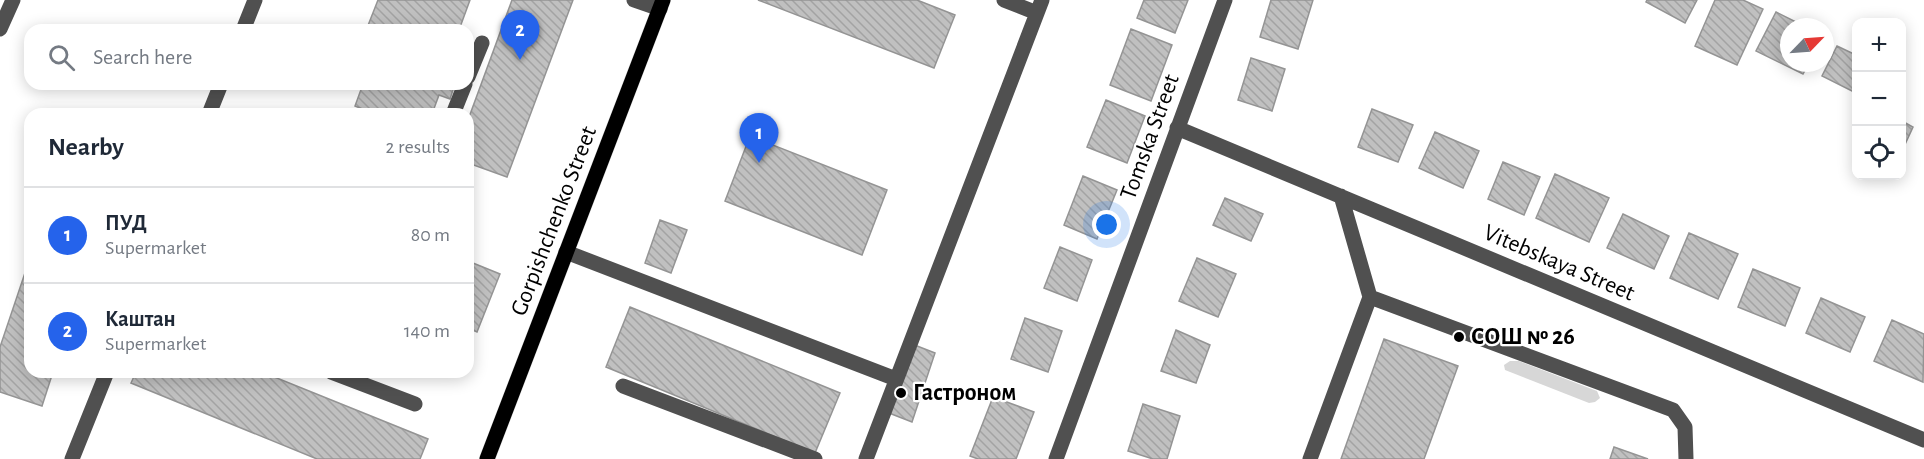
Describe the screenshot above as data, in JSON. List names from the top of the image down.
{
  "streets": {
    "main road": ["Gorpishchenko Street"],
    "street": ["Tomska Street", "Vitebskaya Street"]
  },
  "crossings": [
    ["Tomska Street", "Vitebskaya Street"]
  ],
  "places": ["СОШ № 26", "Гастроном"],
  "north": "top right",
  "page": {
    "pins": ["2", "1"],
    "map_buttons": ["+", "−"],
    "search": "Search here",
    "heading": ["Nearby", "2 results"],
    "list": [
      {
        "mark": "1",
        "name": "ПУД",
        "note": "Supermarket",
        "value": "80 m"
      },
      {
        "mark": "2",
        "name": "Каштан",
        "note": "Supermarket",
        "value": "140 m"
      }
    ]
  }
}
